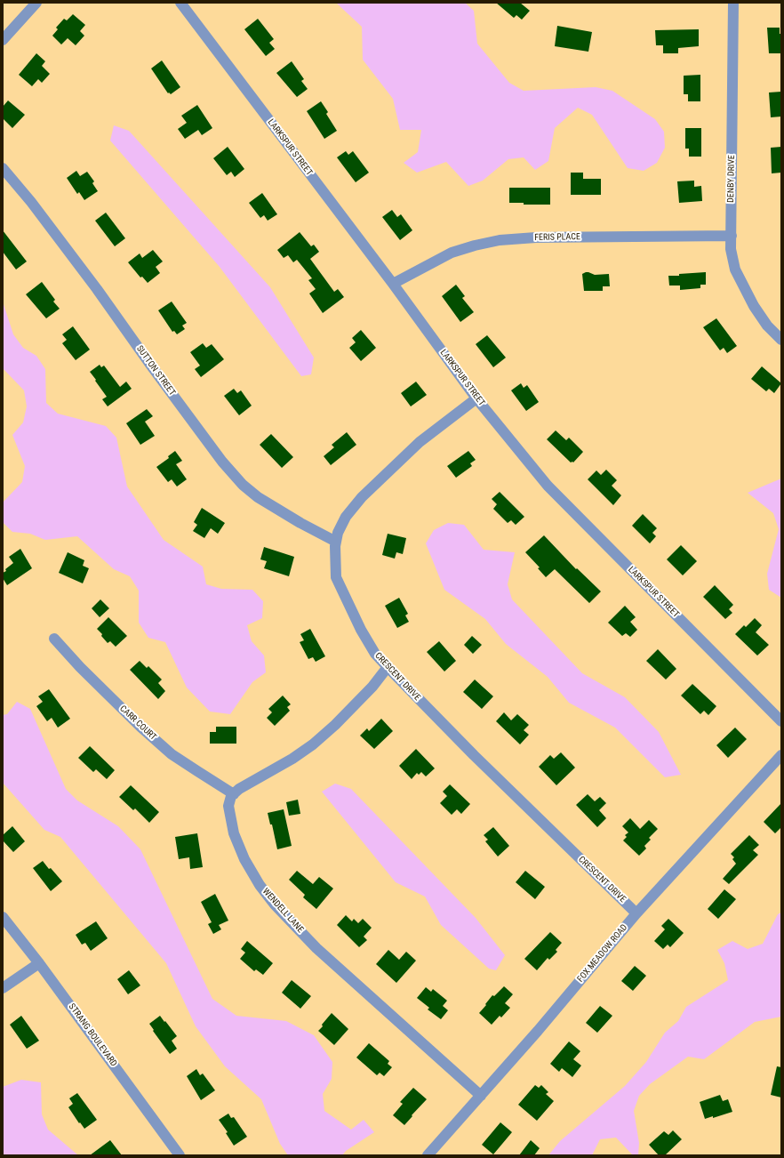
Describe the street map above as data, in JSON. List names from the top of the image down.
{
  "streets": {
    "street": [
      "LARKSPUR STREET",
      "DENBY DRIVE",
      "FERIS PLACE",
      "SUTTON STREET",
      "CRESCENT DRIVE",
      "CARR COURT",
      "WENDELL LANE",
      "FOX MEADOW ROAD",
      "STRANG BOULEVARD"
    ]
  },
  "crossings": [
    ["LARKSPUR STREET", "FERIS PLACE"],
    ["LARKSPUR STREET", "CRESCENT DRIVE"],
    ["DENBY DRIVE", "FERIS PLACE"],
    ["SUTTON STREET", "CRESCENT DRIVE"],
    ["CRESCENT DRIVE", "FOX MEADOW ROAD"],
    ["CARR COURT", "WENDELL LANE"],
    ["WENDELL LANE", "FOX MEADOW ROAD"]
  ]
}
